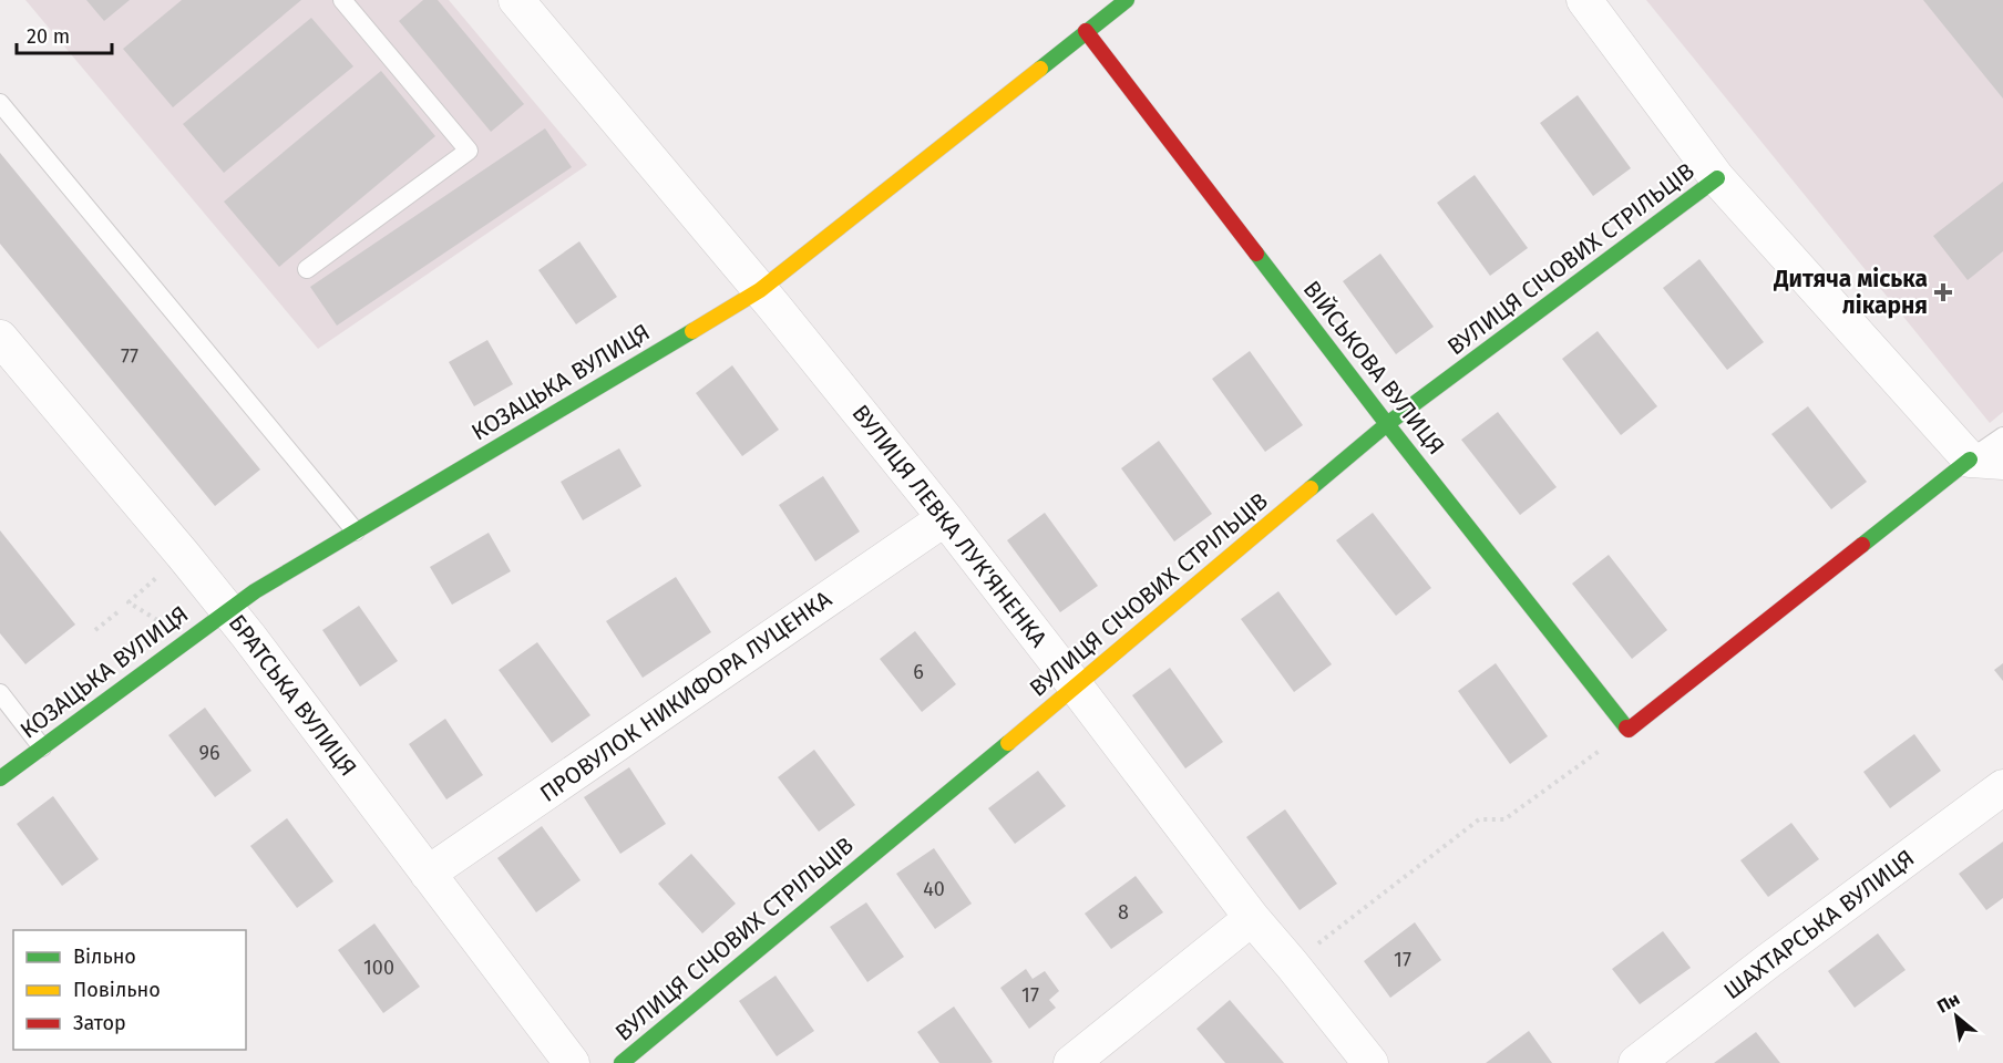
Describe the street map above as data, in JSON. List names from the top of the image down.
{
  "streets": {
    "street": [
      "ВУЛИЦЯ СІЧОВИХ СТРІЛЬЦІВ",
      "ВІЙСЬКОВА ВУЛИЦЯ",
      "КОЗАЦЬКА ВУЛИЦЯ",
      "ВУЛИЦЯ ЛЕВКА ЛУК'ЯНЕНКА",
      "БРАТСЬКА ВУЛИЦЯ",
      "ПРОВУЛОК НИКИФОРА ЛУЦЕНКА",
      "ШАХТАРСЬКА ВУЛИЦЯ"
    ]
  },
  "crossings": [
    ["ВУЛИЦЯ СІЧОВИХ СТРІЛЬЦІВ", "ВІЙСЬКОВА ВУЛИЦЯ"],
    ["ВУЛИЦЯ СІЧОВИХ СТРІЛЬЦІВ", "ВУЛИЦЯ ЛЕВКА ЛУК'ЯНЕНКА"],
    ["ВІЙСЬКОВА ВУЛИЦЯ", "КОЗАЦЬКА ВУЛИЦЯ"],
    ["КОЗАЦЬКА ВУЛИЦЯ", "ВУЛИЦЯ ЛЕВКА ЛУК'ЯНЕНКА"],
    ["КОЗАЦЬКА ВУЛИЦЯ", "БРАТСЬКА ВУЛИЦЯ"],
    ["ВУЛИЦЯ ЛЕВКА ЛУК'ЯНЕНКА", "ПРОВУЛОК НИКИФОРА ЛУЦЕНКА"],
    ["БРАТСЬКА ВУЛИЦЯ", "ПРОВУЛОК НИКИФОРА ЛУЦЕНКА"]
  ],
  "places": {
    "health": ["Дитяча міська лікарня"]
  },
  "house_numbers": [
    "77",
    "6",
    "96",
    "40",
    "8",
    "17",
    "100",
    "17"
  ],
  "legend": ["Вільно", "Повільно", "Затор"],
  "scale_bar": "20 m",
  "north": "top left"
}
